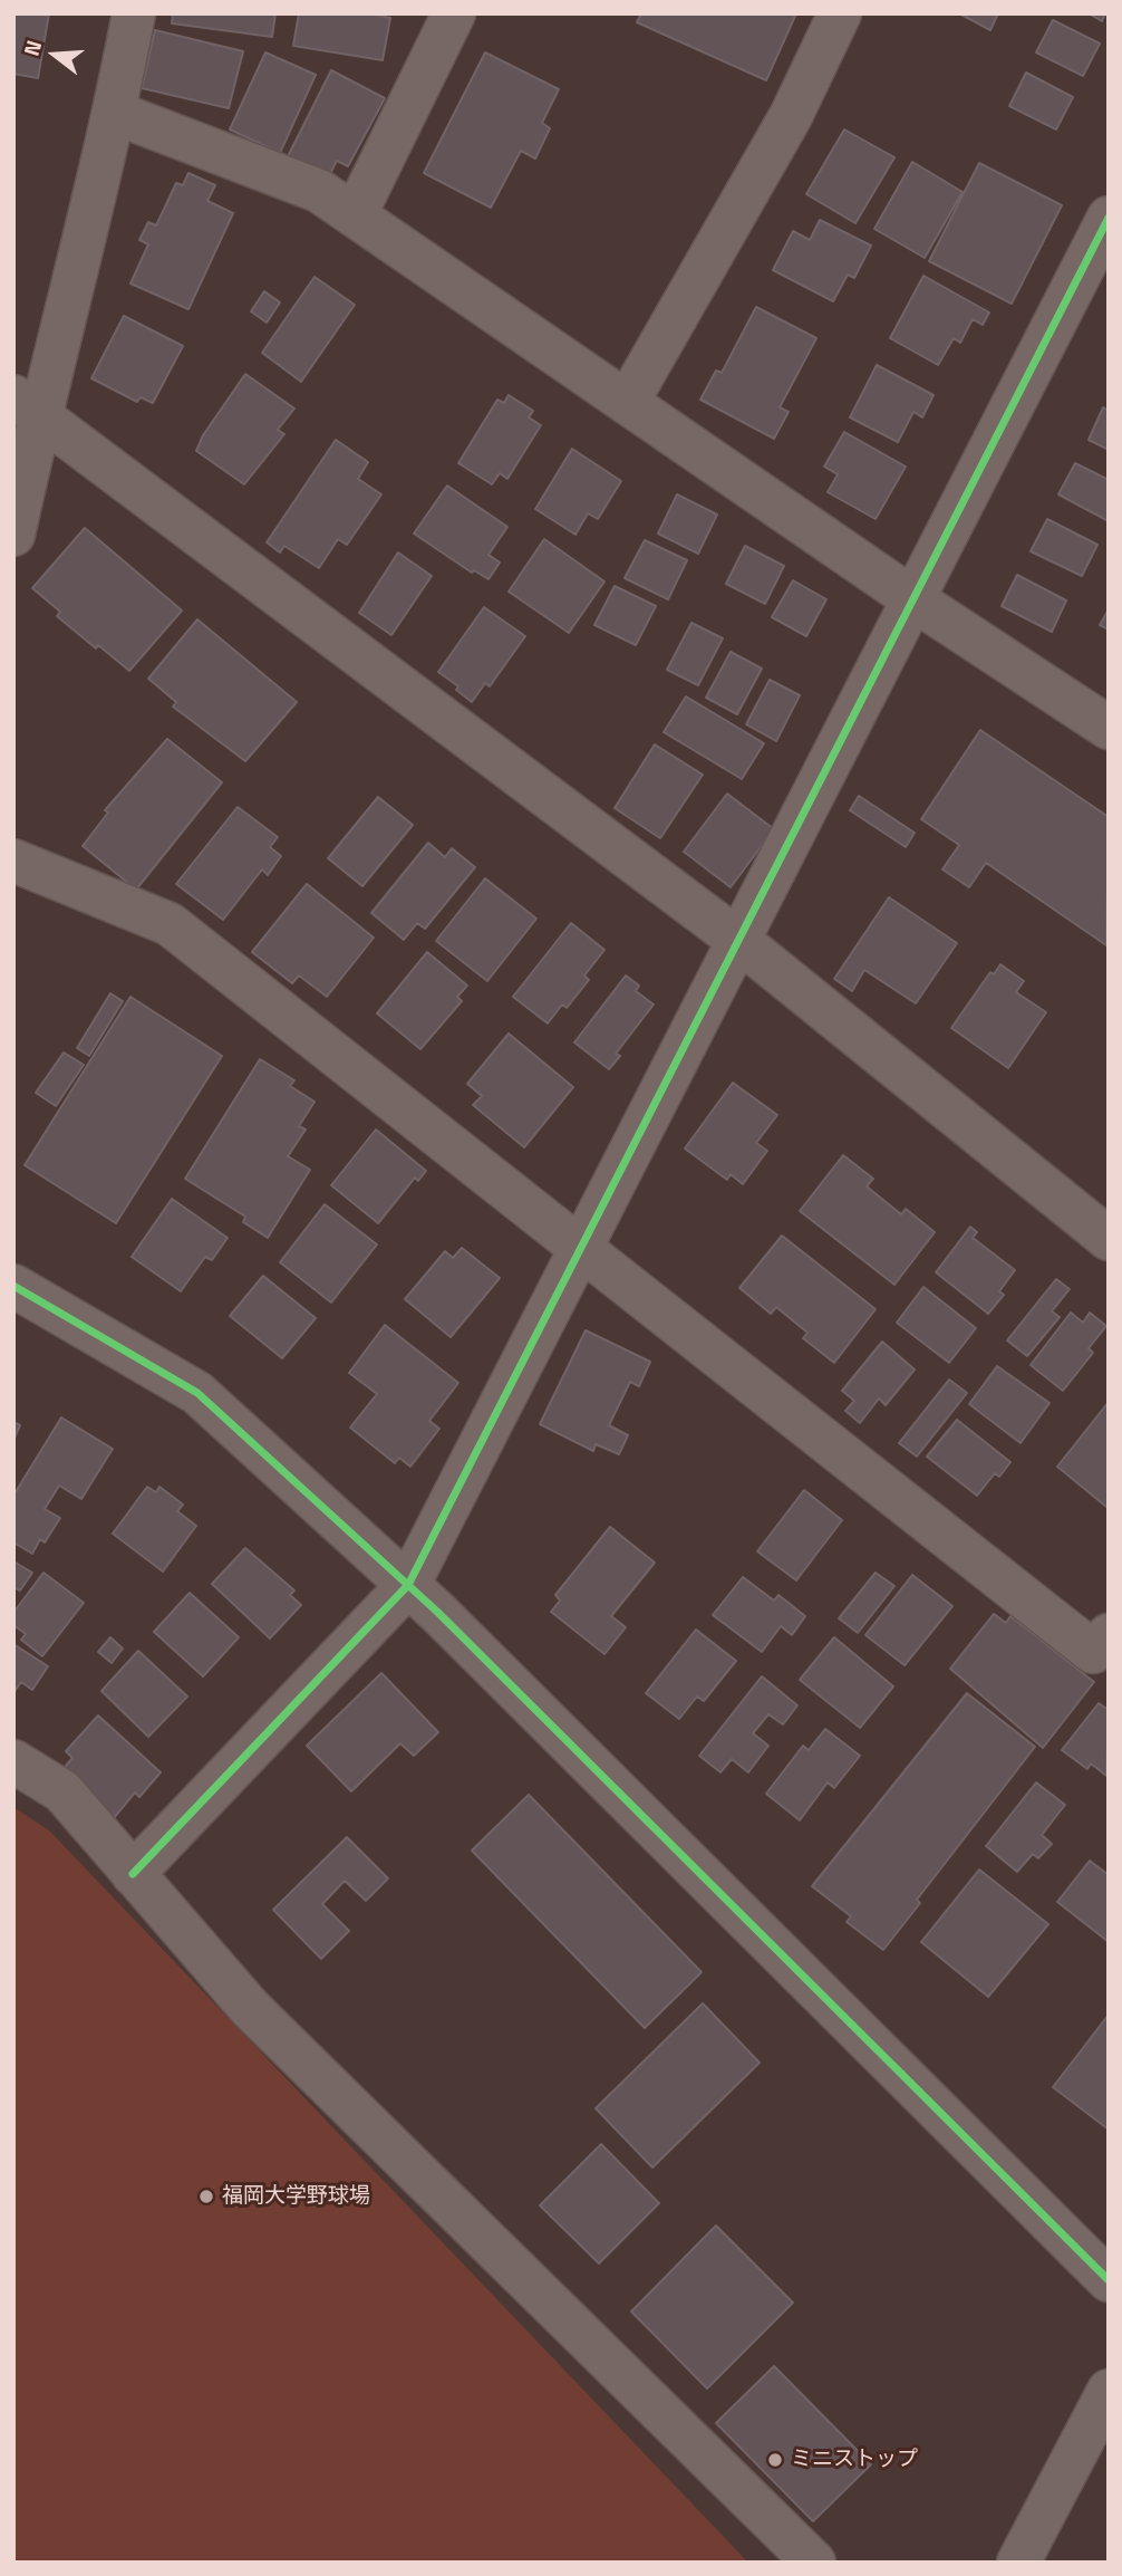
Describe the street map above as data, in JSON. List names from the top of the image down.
{
  "places": ["福岡大学野球場", "ミニストップ"],
  "north": "left"
}
